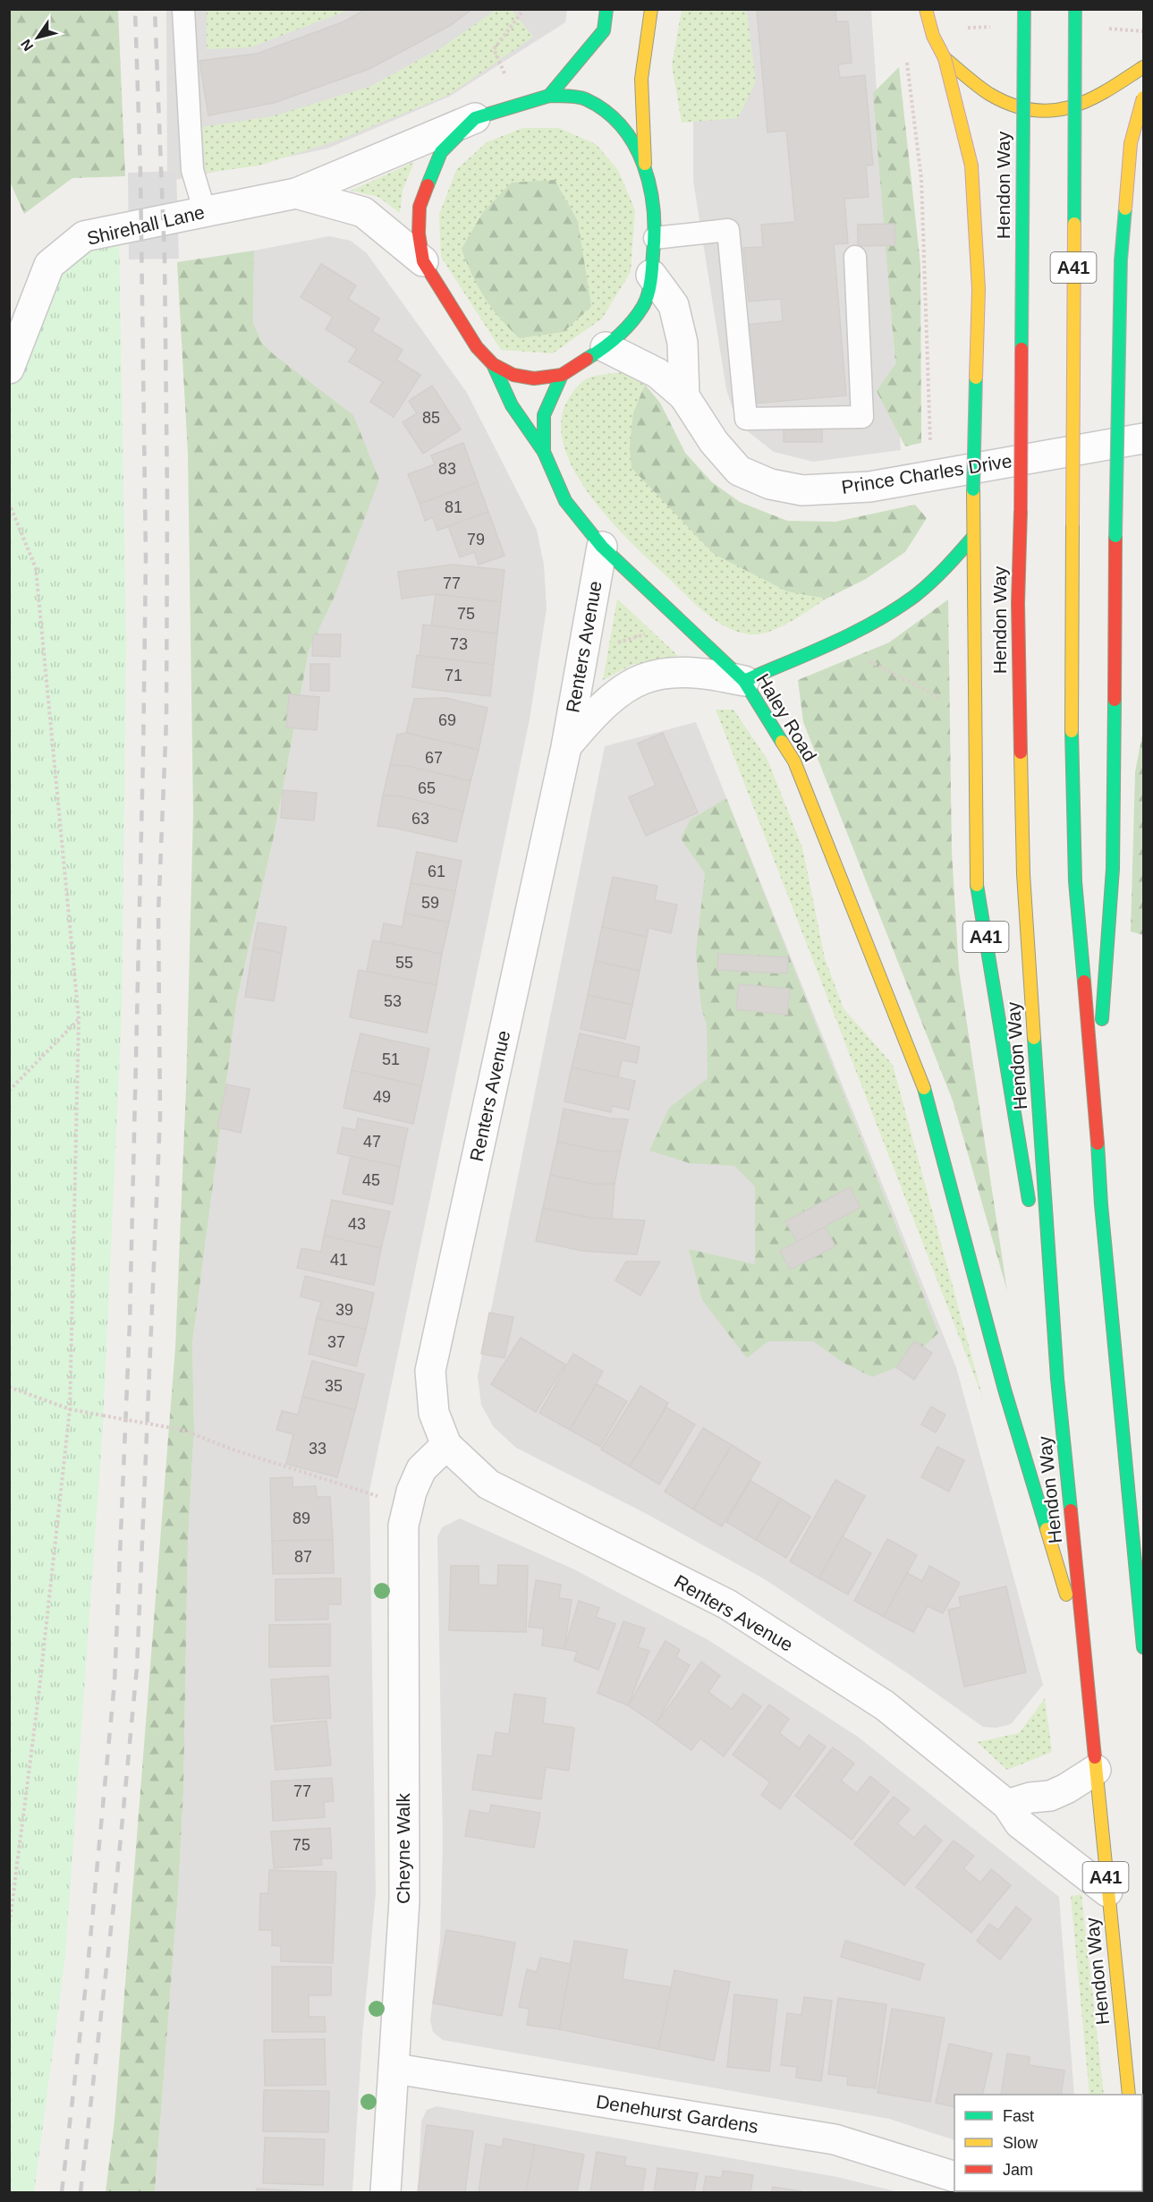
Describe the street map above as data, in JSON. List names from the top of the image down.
{
  "streets": {
    "main road": ["Hendon Way", "A41", "Haley Road"],
    "street": [
      "Shirehall Lane",
      "Prince Charles Drive",
      "Renters Avenue",
      "Cheyne Walk",
      "Denehurst Gardens"
    ]
  },
  "crossings": [
    ["Hendon Way", "A41"],
    ["Hendon Way", "Renters Avenue"],
    ["Hendon Way", "Haley Road"],
    ["Renters Avenue", "Haley Road"],
    ["Renters Avenue", "Cheyne Walk"],
    ["Cheyne Walk", "Denehurst Gardens"]
  ],
  "house_numbers": [
    "85",
    "83",
    "81",
    "79",
    "77",
    "75",
    "73",
    "71",
    "69",
    "67",
    "65",
    "63",
    "61",
    "59",
    "55",
    "53",
    "51",
    "49",
    "47",
    "45",
    "43",
    "41",
    "39",
    "37",
    "35",
    "33",
    "89",
    "87",
    "77",
    "75"
  ],
  "legend": ["Fast", "Slow", "Jam"],
  "north": "bottom left"
}
